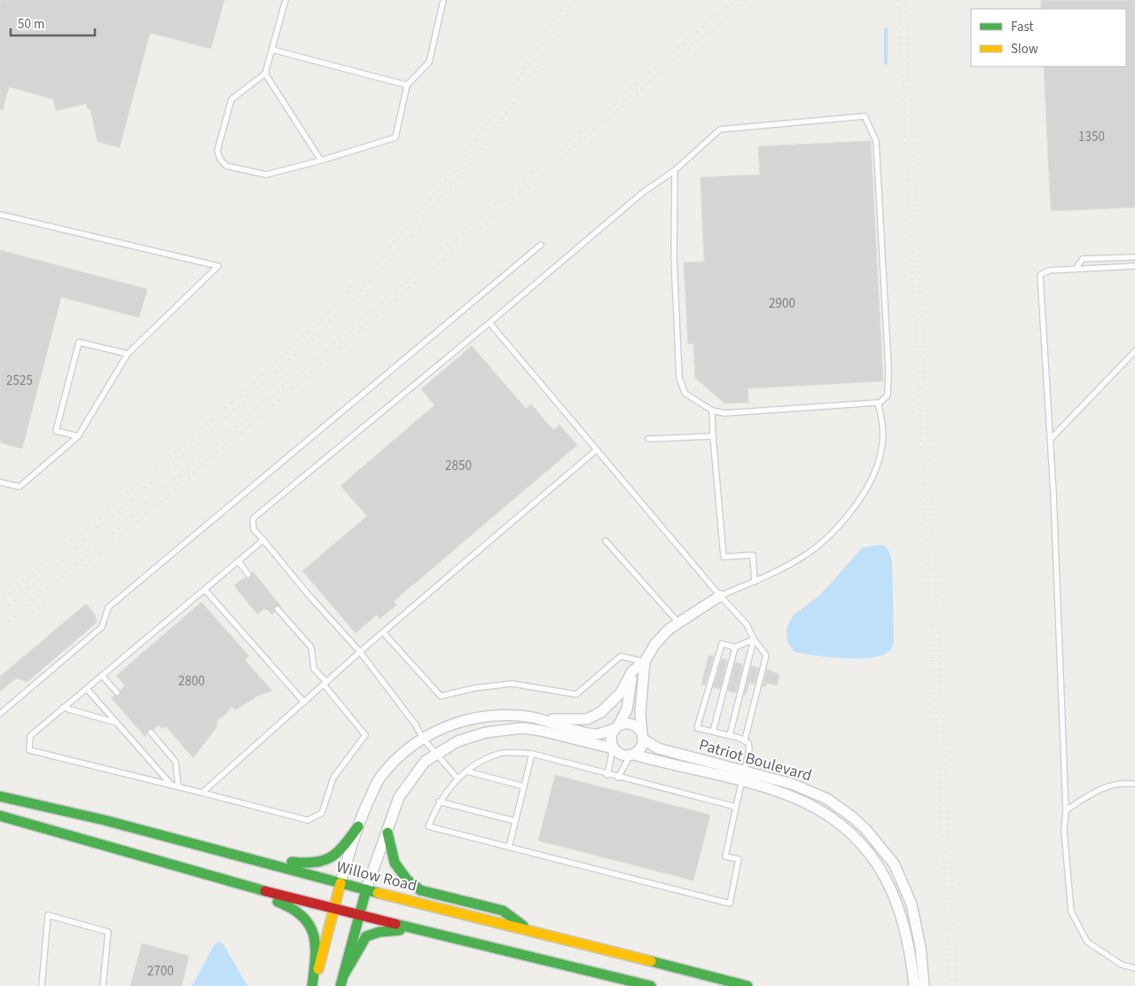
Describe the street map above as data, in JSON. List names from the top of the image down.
{
  "streets": {
    "main road": ["Patriot Boulevard", "Willow Road"]
  },
  "crossings": [
    ["Patriot Boulevard", "Willow Road"]
  ],
  "house_numbers": [
    "1350",
    "2900",
    "2525",
    "2850",
    "2800",
    "2700"
  ],
  "legend": ["Fast", "Slow"],
  "scale_bar": "50 m"
}
